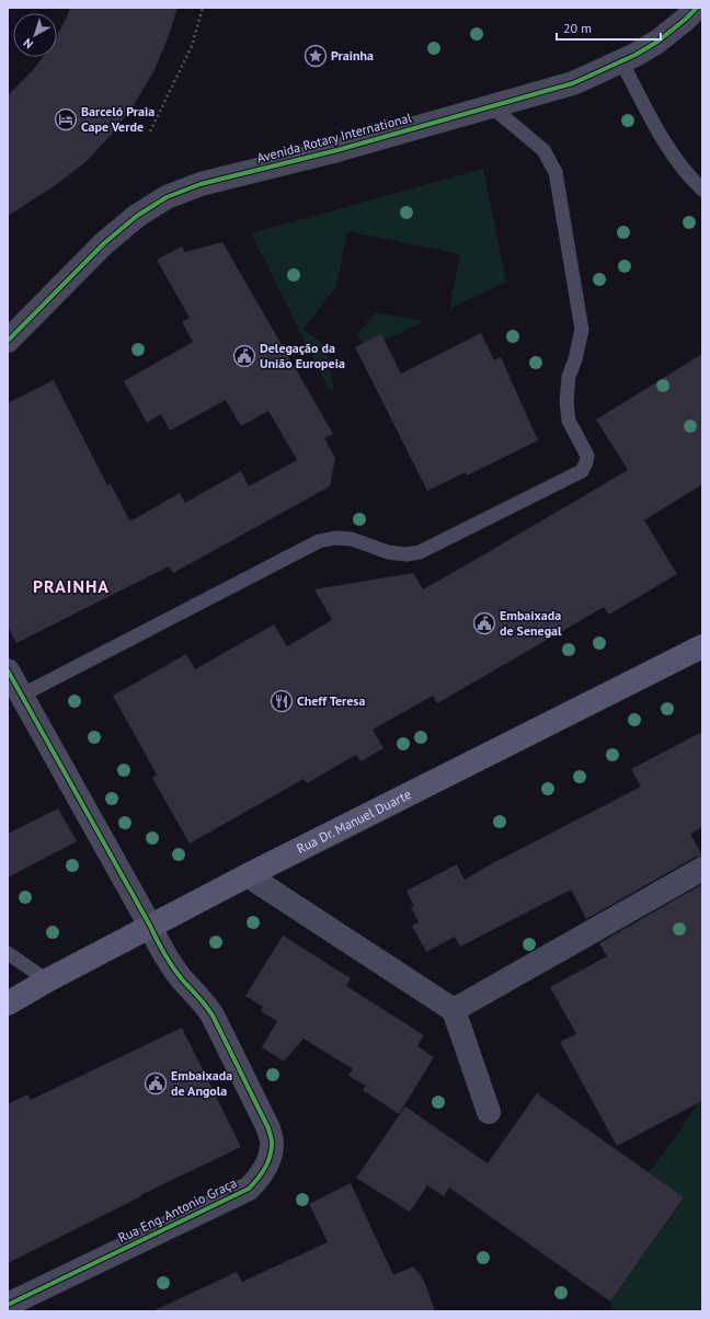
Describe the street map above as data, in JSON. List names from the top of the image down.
{
  "streets": {
    "street": ["Avenida Rotary International", "Rua Dr. Manuel Duarte", "Rua Eng. Antonio Graça"]
  },
  "crossings": [
    ["Rua Dr. Manuel Duarte", "Rua Eng. Antonio Graça"]
  ],
  "districts": ["PRAINHA"],
  "places": {
    "place": ["Prainha"],
    "hotel": ["Barceló Praia Cape Verde"],
    "public building": ["Delegação da União Europeia", "Embaixada de Senegal", "Embaixada de Angola"],
    "restaurant": ["Cheff Teresa"]
  },
  "scale_bar": "20 m",
  "north": "bottom left"
}
